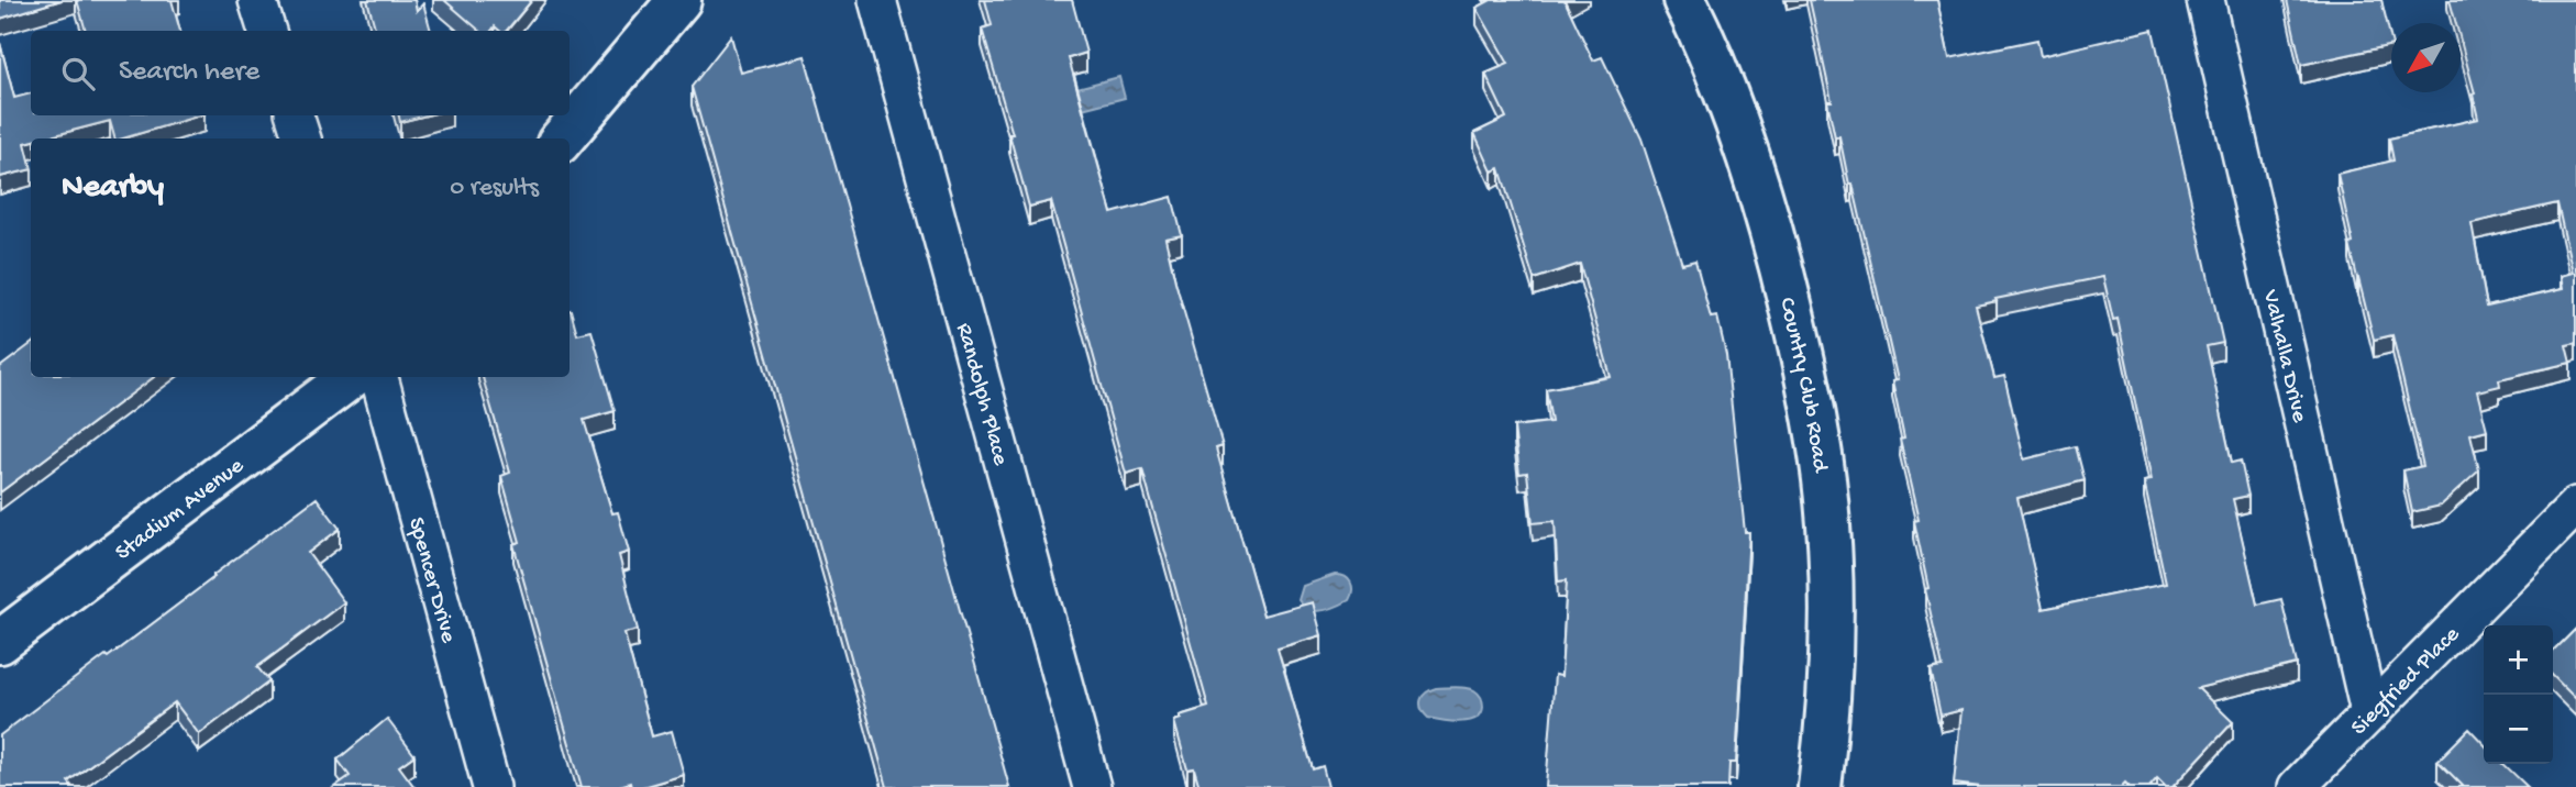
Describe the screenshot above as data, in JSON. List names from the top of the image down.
{
  "streets": {
    "street": [
      "Valhalla Drive",
      "Country Club Road",
      "Randolph Place",
      "Stadium Avenue",
      "Spencer Drive",
      "Siegfried Place"
    ]
  },
  "crossings": [
    ["Valhalla Drive", "Siegfried Place"]
  ],
  "north": "bottom left",
  "page": {
    "search": "Search here",
    "heading": ["Nearby", "0 results"],
    "map_buttons": ["+", "−"]
  }
}
